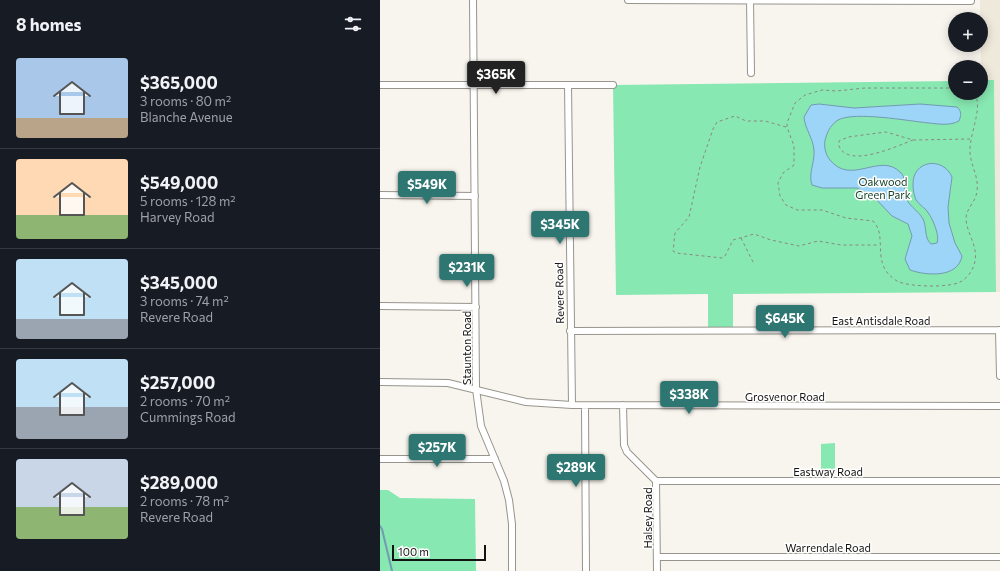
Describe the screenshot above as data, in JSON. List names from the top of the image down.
{
  "streets": {
    "street": [
      "Revere Road",
      "East Antisdale Road",
      "Staunton Road",
      "Grosvenor Road",
      "Eastway Road",
      "Halsey Road",
      "Warrendale Road"
    ]
  },
  "crossings": [
    ["Revere Road", "East Antisdale Road"],
    ["Revere Road", "Grosvenor Road"],
    ["Staunton Road", "Grosvenor Road"],
    ["Grosvenor Road", "Halsey Road"],
    ["Eastway Road", "Halsey Road"],
    ["Halsey Road", "Warrendale Road"]
  ],
  "parks": ["Oakwood Green Park"],
  "scale_bar": "100 m",
  "page": {
    "heading": "8 homes",
    "map_buttons": ["+", "−"],
    "list": [
      {
        "name": "$365,000",
        "note": "3 rooms · 80 m² · Blanche Avenue"
      },
      {
        "name": "$549,000",
        "note": "5 rooms · 128 m² · Harvey Road"
      },
      {
        "name": "$345,000",
        "note": "3 rooms · 74 m² · Revere Road"
      },
      {
        "name": "$257,000",
        "note": "2 rooms · 70 m² · Cummings Road"
      },
      {
        "name": "$289,000",
        "note": "2 rooms · 78 m² · Revere Road"
      }
    ],
    "price": [
      "$365K",
      "$549K",
      "$345K",
      "$231K",
      "$645K",
      "$338K",
      "$257K",
      "$289K"
    ],
    "scale": "100 m"
  }
}
